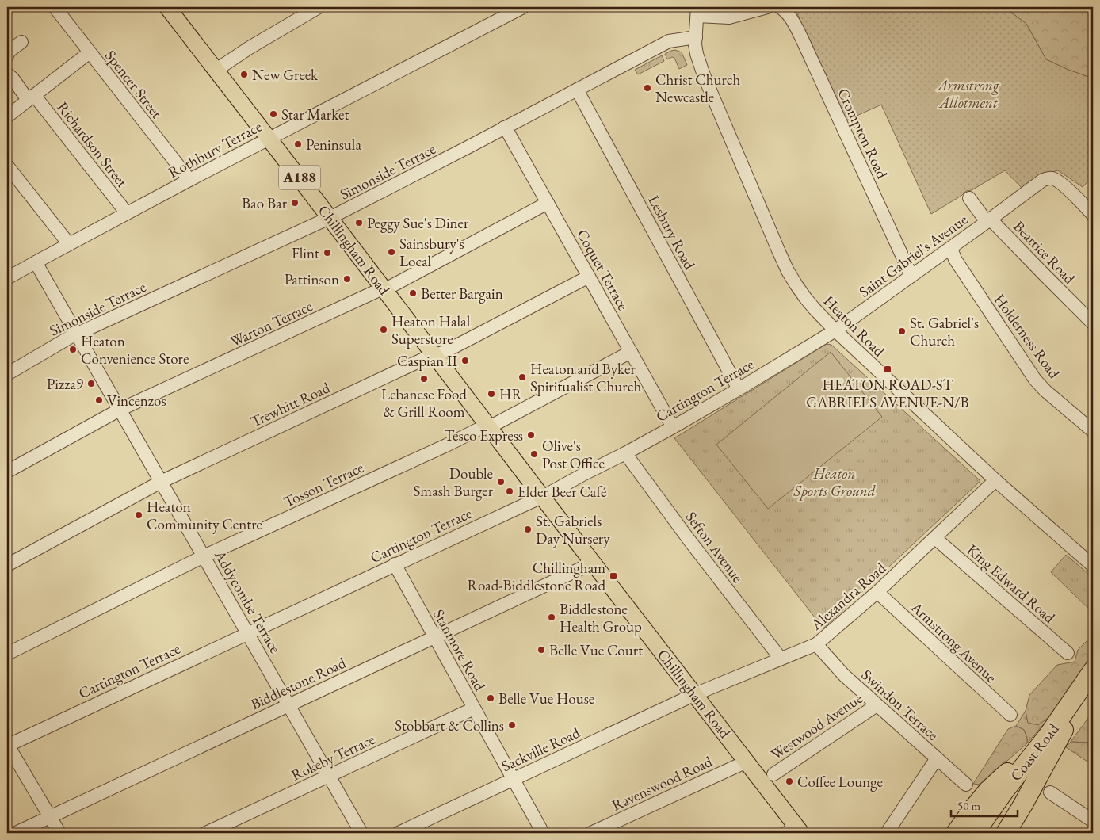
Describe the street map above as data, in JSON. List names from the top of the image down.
{
  "streets": {
    "highway": ["Coast Road"],
    "main road": ["A188", "Chillingham Road"],
    "street": [
      "Spencer Street",
      "Crompton Road",
      "Richardson Street",
      "Rothbury Terrace",
      "Simonside Terrace",
      "Lesbury Road",
      "Beatrice Road",
      "Saint Gabriel's Avenue",
      "Coquet Terrace",
      "Warton Terrace",
      "Heaton Road",
      "Holderness Road",
      "Cartington Terrace",
      "Trewhitt Road",
      "Tosson Terrace",
      "Sefton Avenue",
      "King Edward Road",
      "Alexandra Road",
      "Addycombe Terrace",
      "Armstrong Avenue",
      "Stanmore Road",
      "Biddlestone Road",
      "Swindon Terrace",
      "Westwood Avenue",
      "Sackville Road",
      "Rokeby Terrace",
      "Ravenswood Road"
    ]
  },
  "crossings": [
    ["Spencer Street", "Rothbury Terrace"],
    ["Crompton Road", "Saint Gabriel's Avenue"],
    ["Richardson Street", "Rothbury Terrace"],
    ["Rothbury Terrace", "Chillingham Road"],
    ["Rothbury Terrace", "Addycombe Terrace"],
    ["Simonside Terrace", "Lesbury Road"],
    ["Simonside Terrace", "Chillingham Road"],
    ["Simonside Terrace", "Coquet Terrace"],
    ["Simonside Terrace", "Heaton Road"],
    ["Simonside Terrace", "Addycombe Terrace"],
    ["Lesbury Road", "Cartington Terrace"],
    ["Chillingham Road", "Warton Terrace"],
    ["Chillingham Road", "Cartington Terrace"],
    ["Chillingham Road", "Trewhitt Road"],
    ["Chillingham Road", "Tosson Terrace"],
    ["Chillingham Road", "Alexandra Road"],
    ["Chillingham Road", "Biddlestone Road"],
    ["Chillingham Road", "Sackville Road"],
    ["Chillingham Road", "Ravenswood Road"],
    ["Beatrice Road", "Saint Gabriel's Avenue"],
    ["Saint Gabriel's Avenue", "Heaton Road"],
    ["Saint Gabriel's Avenue", "Holderness Road"],
    ["Saint Gabriel's Avenue", "Cartington Terrace"],
    ["Coquet Terrace", "Warton Terrace"],
    ["Coquet Terrace", "Cartington Terrace"],
    ["Coquet Terrace", "Trewhitt Road"],
    ["Coquet Terrace", "Tosson Terrace"],
    ["Warton Terrace", "Addycombe Terrace"],
    ["Heaton Road", "Cartington Terrace"],
    ["Heaton Road", "Alexandra Road"],
    ["Cartington Terrace", "Sefton Avenue"],
    ["Cartington Terrace", "Addycombe Terrace"],
    ["Cartington Terrace", "Stanmore Road"],
    ["Trewhitt Road", "Addycombe Terrace"],
    ["Tosson Terrace", "Addycombe Terrace"],
    ["Sefton Avenue", "Alexandra Road"],
    ["King Edward Road", "Alexandra Road"],
    ["Alexandra Road", "Armstrong Avenue"],
    ["Alexandra Road", "Swindon Terrace"],
    ["Alexandra Road", "Sackville Road"],
    ["Addycombe Terrace", "Biddlestone Road"],
    ["Addycombe Terrace", "Rokeby Terrace"],
    ["Stanmore Road", "Biddlestone Road"],
    ["Stanmore Road", "Sackville Road"],
    ["Stanmore Road", "Rokeby Terrace"],
    ["Swindon Terrace", "Westwood Avenue"]
  ],
  "parks": ["Armstrong Allotment", "Heaton Sports Ground"],
  "places": {
    "other": [
      "New Greek",
      "Christ Church Newcastle",
      "Star Market",
      "Peninsula",
      "Bao Bar",
      "Peggy Sue's Diner",
      "Sainsbury's Local",
      "Flint",
      "Pattinson",
      "Better Bargain",
      "Heaton Halal Superstore",
      "St. Gabriel's Church",
      "Heaton Convenience Store",
      "Caspian II",
      "Heaton and Byker Spiritualist Church",
      "Lebanese Food & Grill Room",
      "Pizza9",
      "HR",
      "Vincenzos",
      "Tesco Express",
      "Olive's Post Office",
      "Double Smash Burger",
      "Elder Beer Café",
      "Heaton Community Centre",
      "St. Gabriels Day Nursery",
      "Biddlestone Health Group",
      "Belle Vue Court",
      "Belle Vue House",
      "Stobbart & Collins",
      "Coffee Lounge"
    ],
    "transit": ["HEATON ROAD-ST GABRIELS AVENUE-N/B", "Chillingham Road-Biddlestone Road"]
  },
  "scale_bar": "50 m"
}
